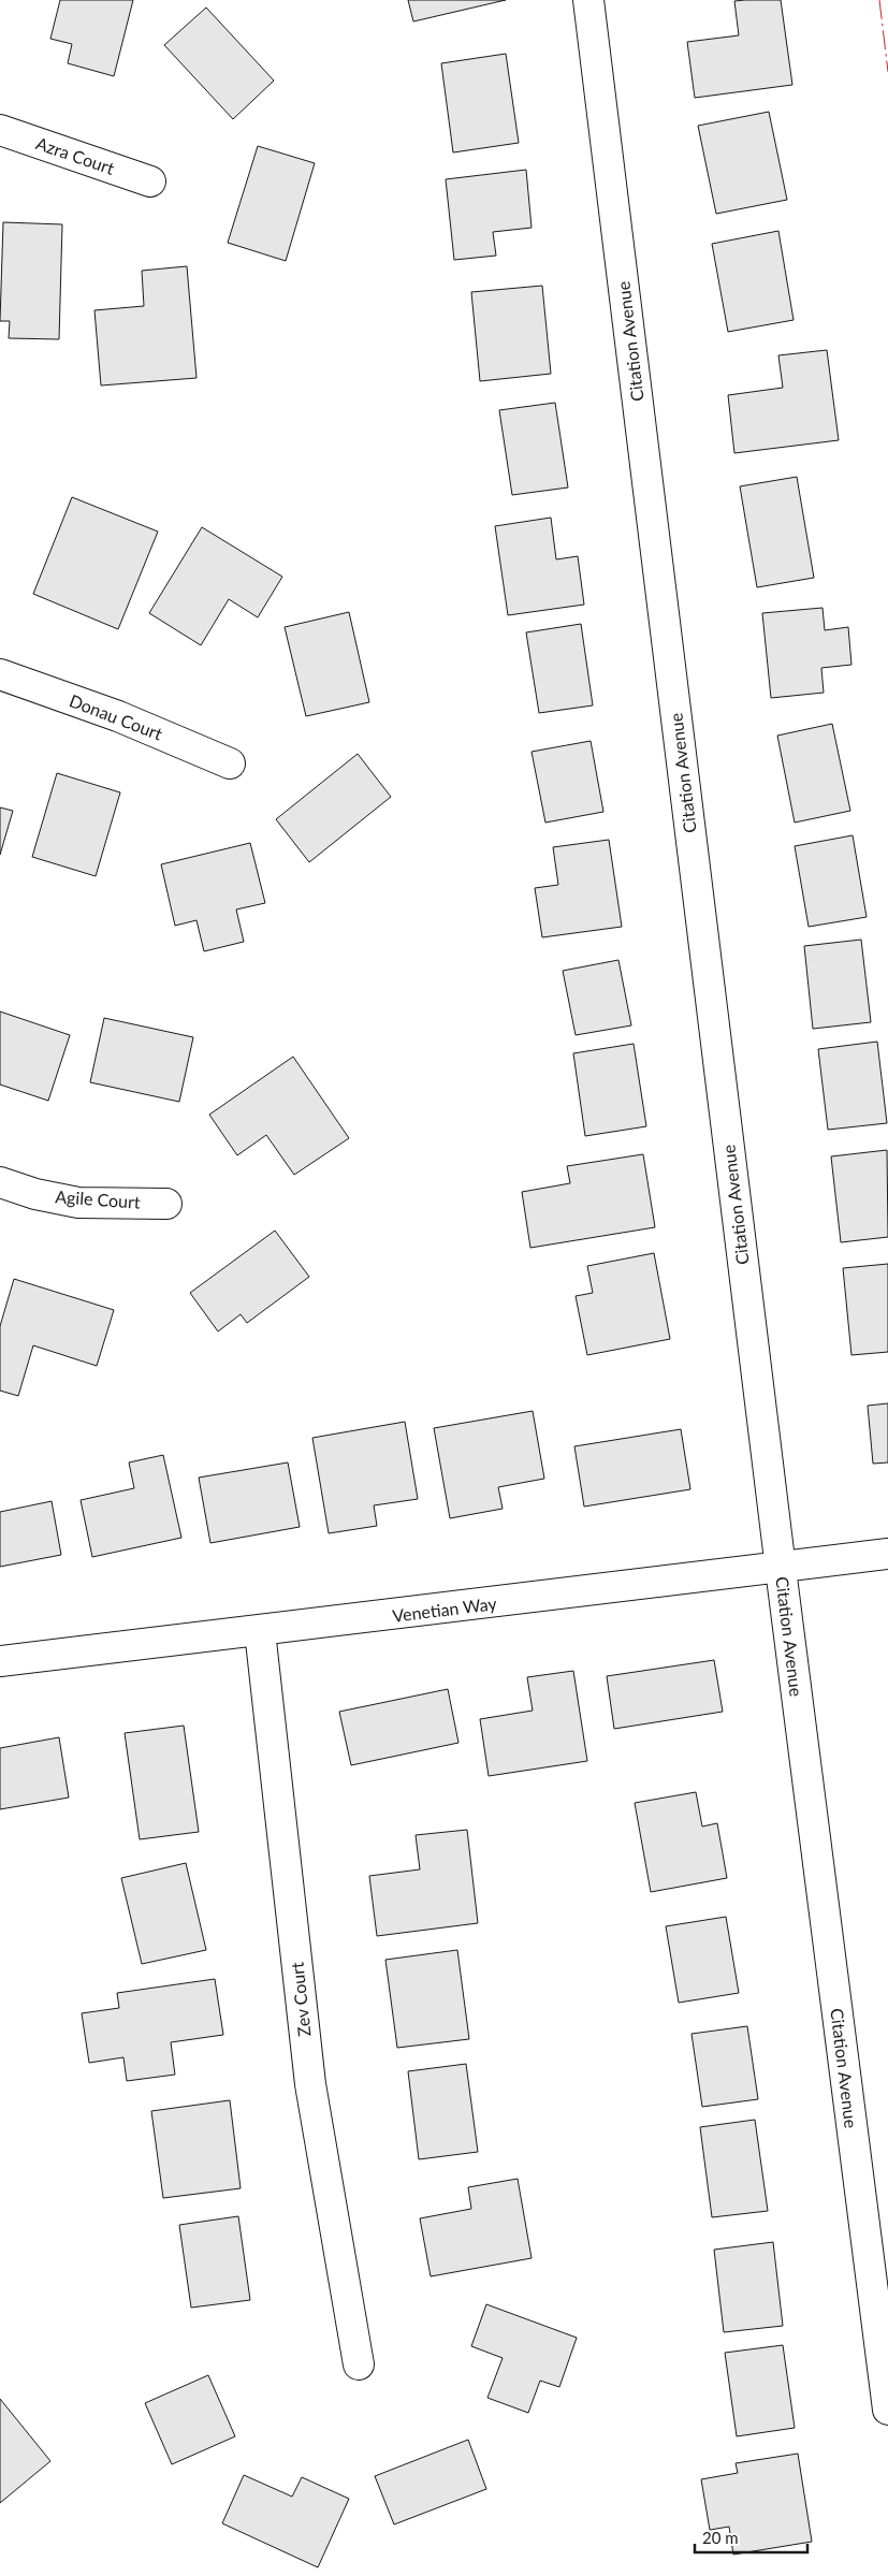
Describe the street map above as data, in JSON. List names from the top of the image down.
{
  "streets": {
    "street": [
      "Azra Court",
      "Citation Avenue",
      "Donau Court",
      "Agile Court",
      "Venetian Way",
      "Zev Court"
    ]
  },
  "crossings": [
    ["Citation Avenue", "Venetian Way"],
    ["Venetian Way", "Zev Court"]
  ],
  "scale_bar": "20 m"
}
